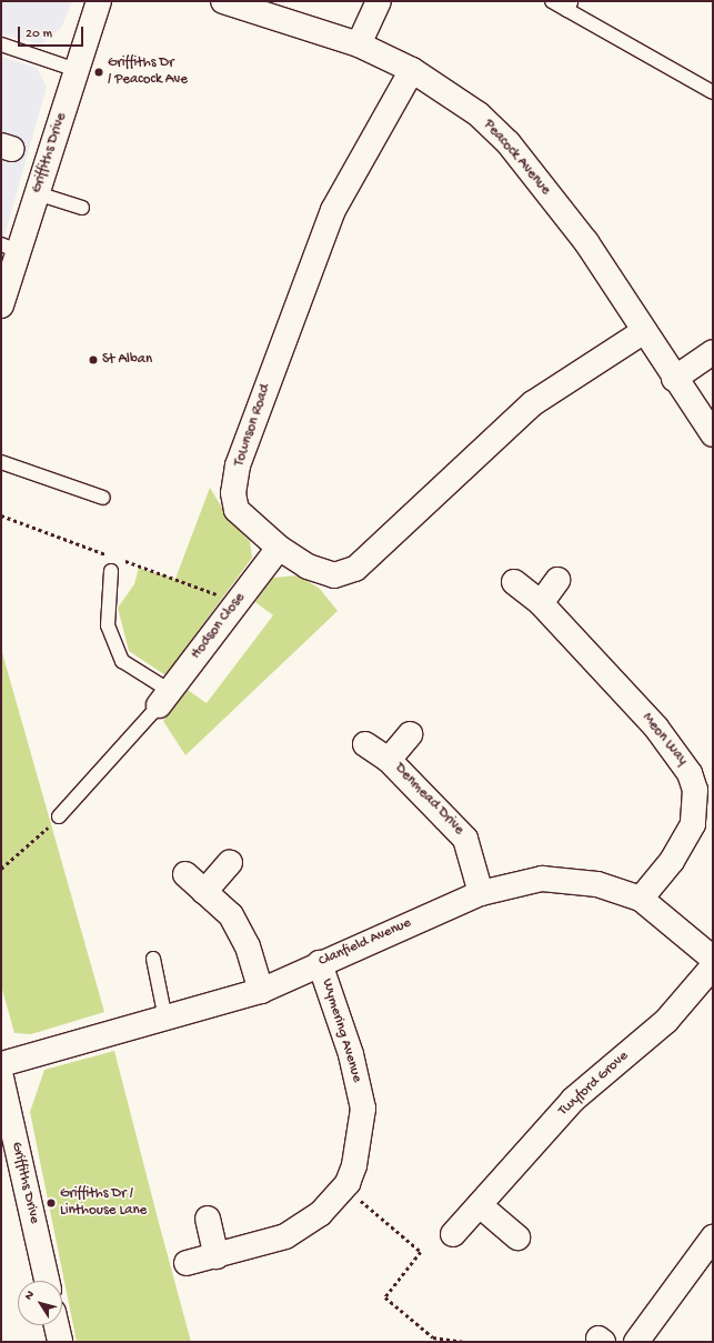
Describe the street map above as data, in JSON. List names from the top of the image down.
{
  "streets": {
    "street": [
      "Griffiths Drive",
      "Peacock Avenue",
      "Townson Road",
      "Hodson Close",
      "Meon Way",
      "Denmead Drive",
      "Clanfield Avenue",
      "Wymering Avenue",
      "Twyford Grove"
    ]
  },
  "crossings": [
    ["Peacock Avenue", "Townson Road"],
    ["Townson Road", "Hodson Close"],
    ["Meon Way", "Clanfield Avenue"],
    ["Denmead Drive", "Clanfield Avenue"],
    ["Clanfield Avenue", "Wymering Avenue"]
  ],
  "places": ["Griffiths Dr / Peacock Ave", "St Alban", "Griffiths Dr / Linthouse Lane"],
  "scale_bar": "20 m",
  "north": "top left"
}
